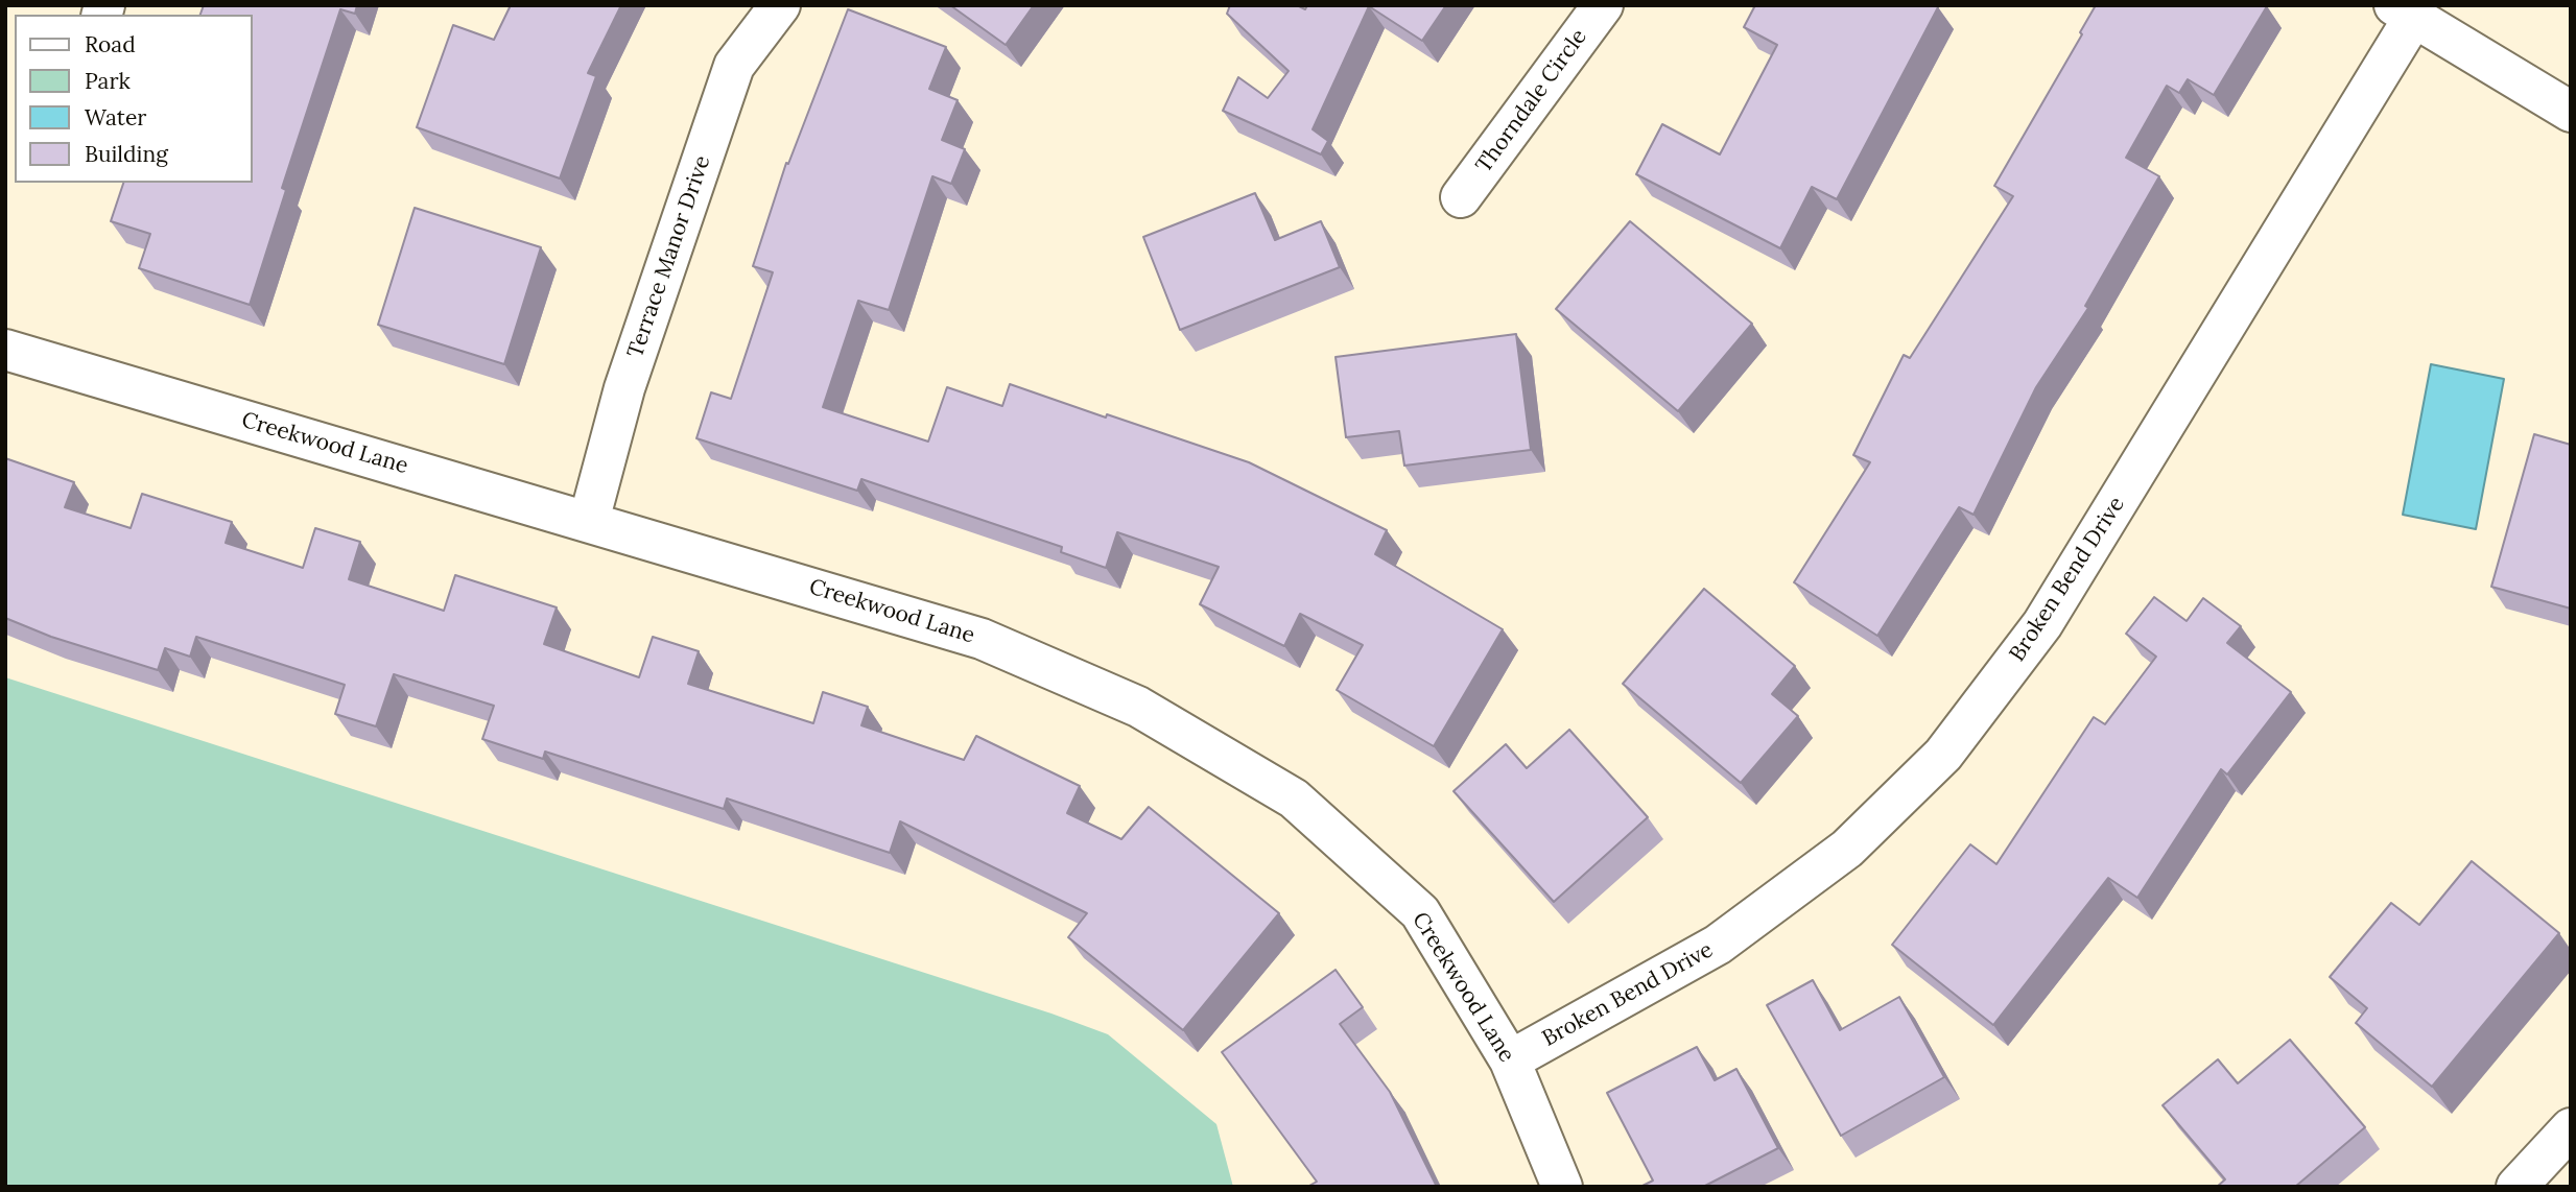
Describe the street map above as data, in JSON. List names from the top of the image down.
{
  "streets": {
    "street": [
      "Thorndale Circle",
      "Terrace Manor Drive",
      "Creekwood Lane",
      "Broken Bend Drive"
    ]
  },
  "crossings": [
    ["Terrace Manor Drive", "Creekwood Lane"],
    ["Creekwood Lane", "Broken Bend Drive"]
  ],
  "legend": [
    "Road",
    "Park",
    "Water",
    "Building"
  ]
}
